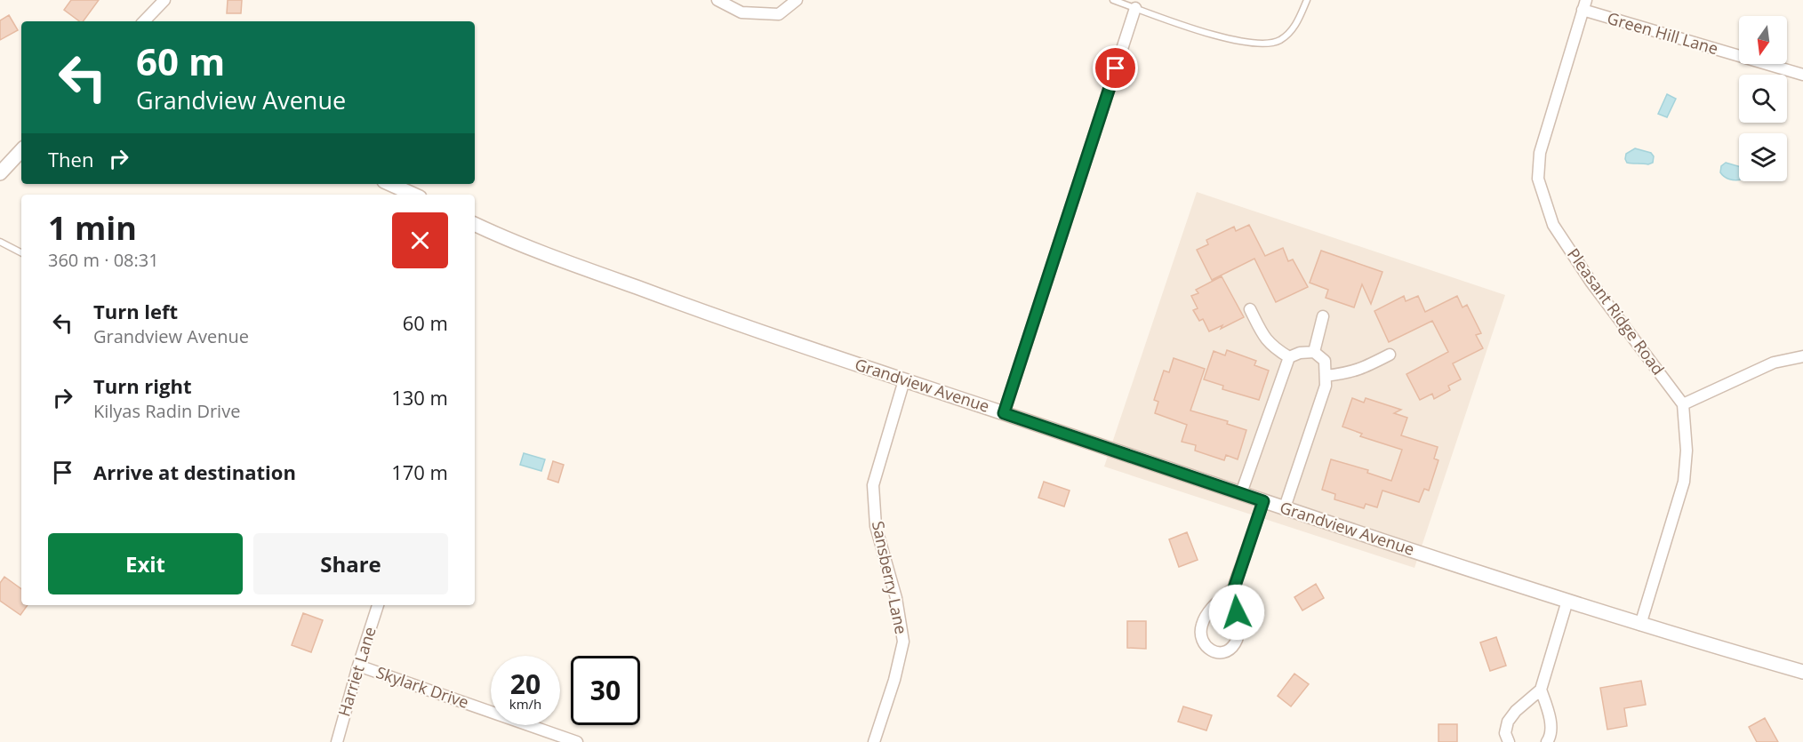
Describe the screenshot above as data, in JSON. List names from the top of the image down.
{
  "streets": {
    "street": [
      "Green Hill Lane",
      "Pleasant Ridge Road",
      "Grandview Avenue",
      "Sansberry Lane",
      "Harriet Lane",
      "Skylark Drive"
    ]
  },
  "crossings": [
    ["Green Hill Lane", "Pleasant Ridge Road"],
    ["Grandview Avenue", "Sansberry Lane"],
    ["Harriet Lane", "Skylark Drive"]
  ],
  "north": "bottom",
  "page": {
    "turn": ["60 m", "Grandview Avenue"],
    "then": "Then",
    "heading": ["1 min", "360 m · 08:31"],
    "list": [
      {
        "name": "Turn left",
        "note": "Grandview Avenue",
        "value": "60 m"
      },
      {
        "name": "Turn right",
        "note": "Kilyas Radin Drive",
        "value": "130 m"
      },
      {
        "name": "Arrive at destination",
        "value": "170 m"
      }
    ],
    "buttons": ["Exit", "Share"],
    "speed": "20 km/h",
    "limit": "30"
  }
}
